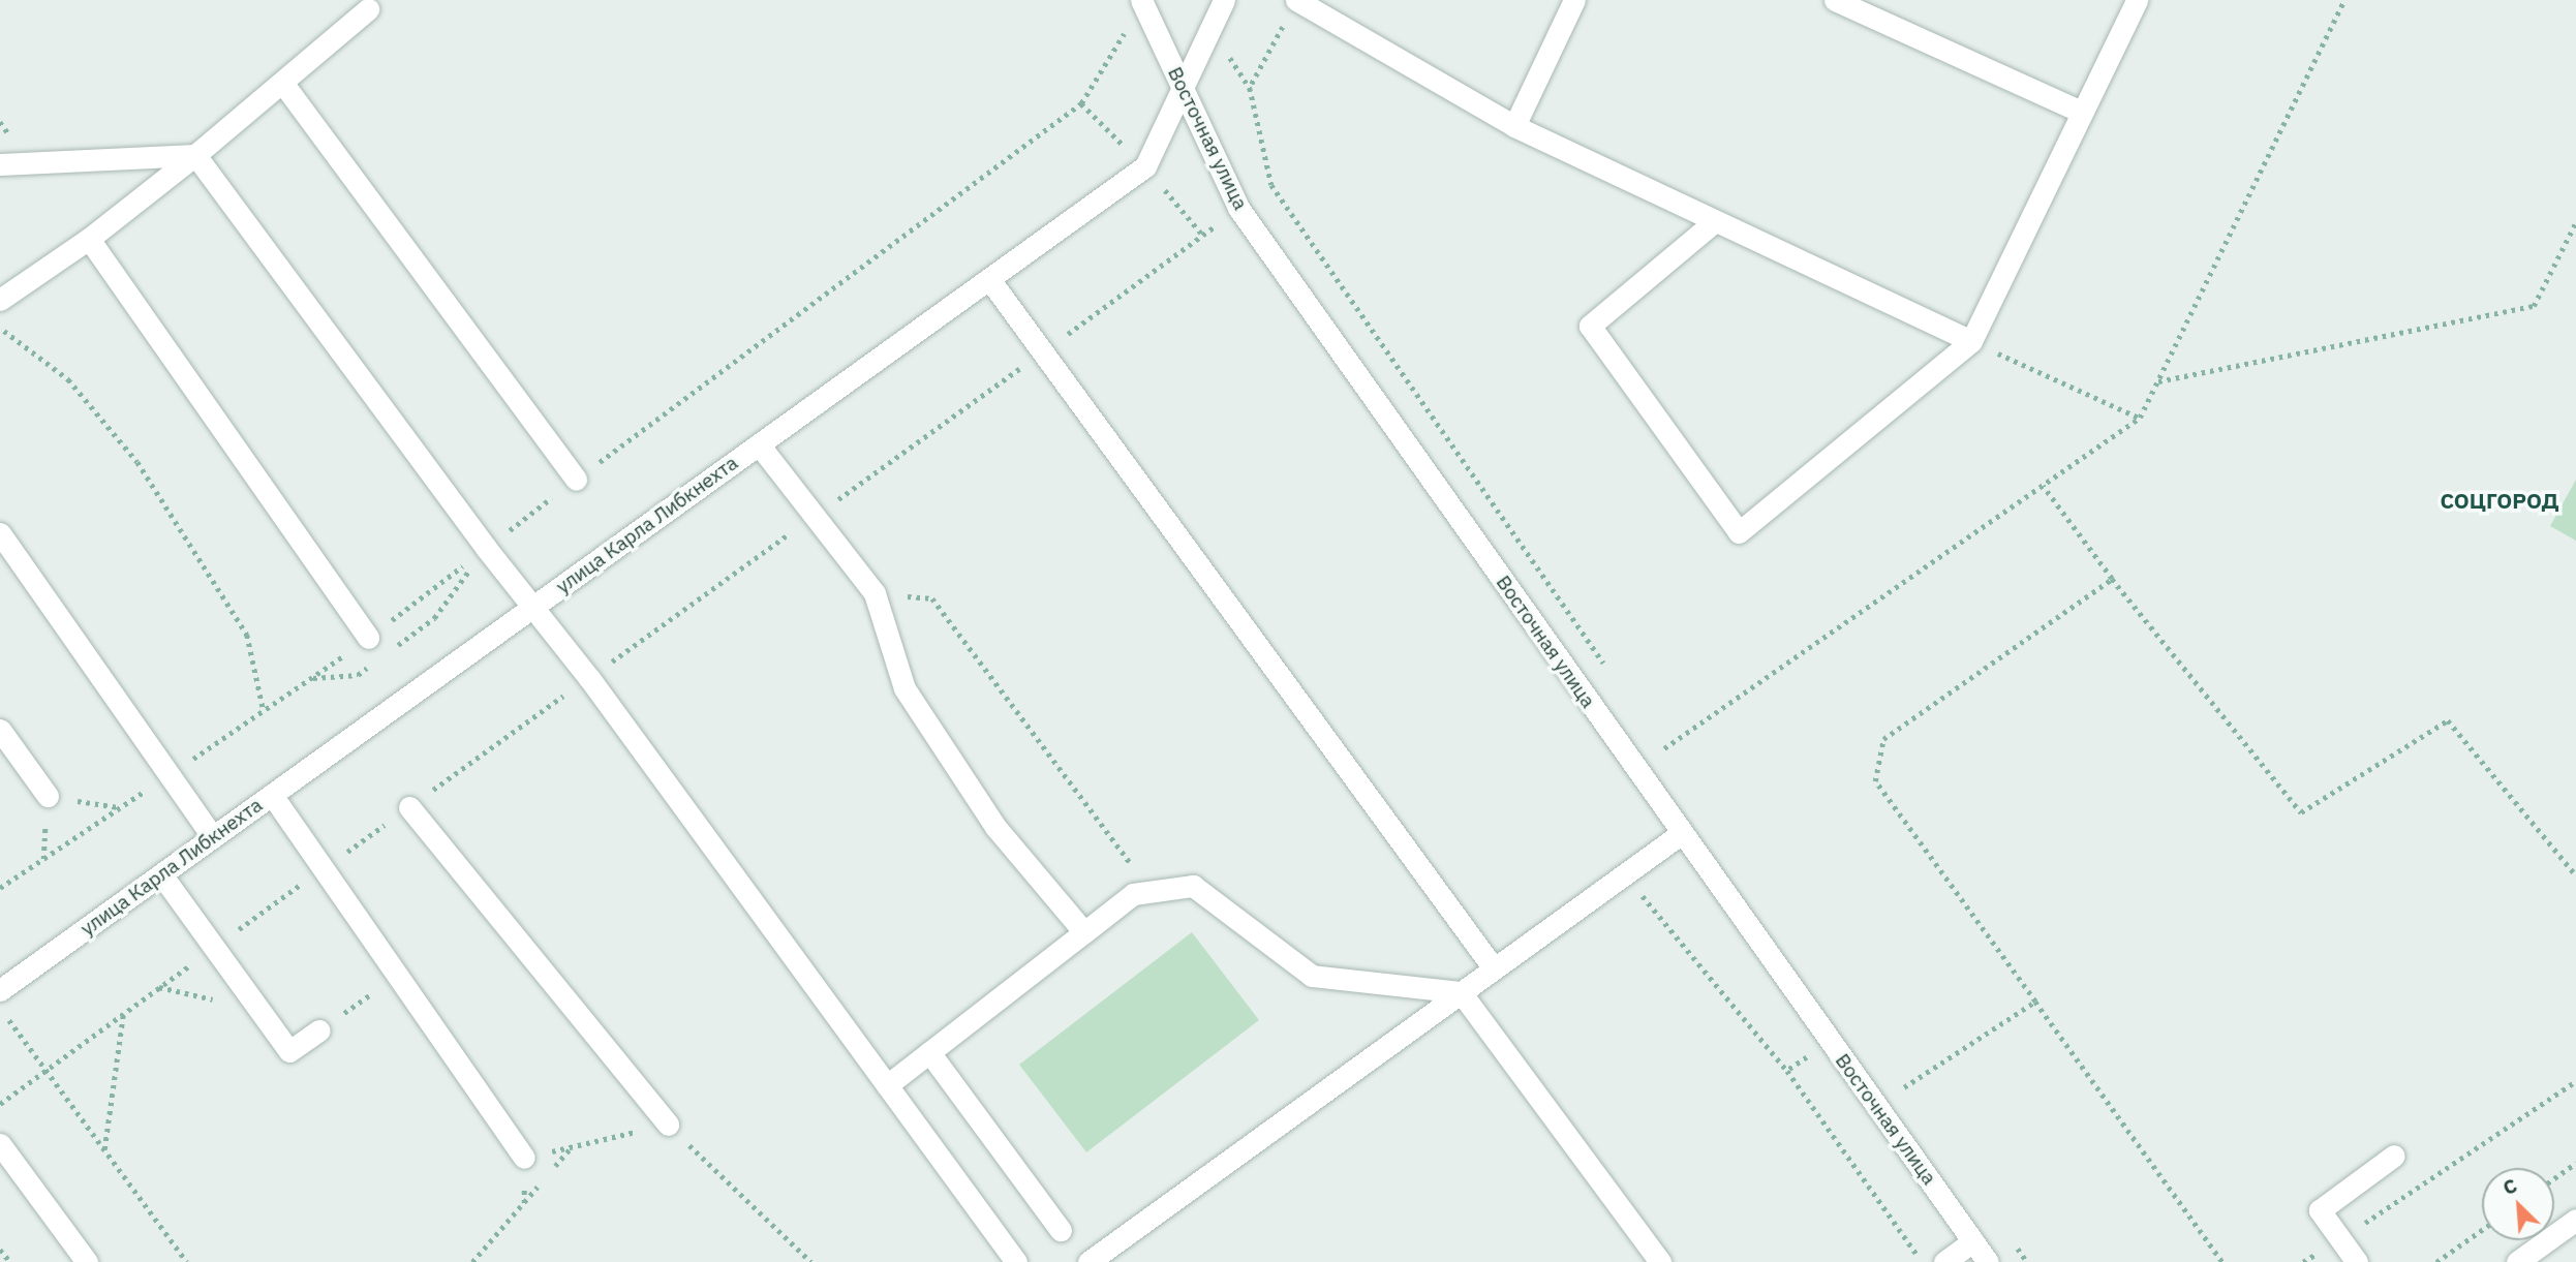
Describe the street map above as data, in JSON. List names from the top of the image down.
{
  "streets": {
    "main road": ["Восточная улица", "улица Карла Либкнехта"]
  },
  "crossings": [
    ["Восточная улица", "улица Карла Либкнехта"]
  ],
  "districts": ["СОЦГОРОД"],
  "north": "top left"
}
